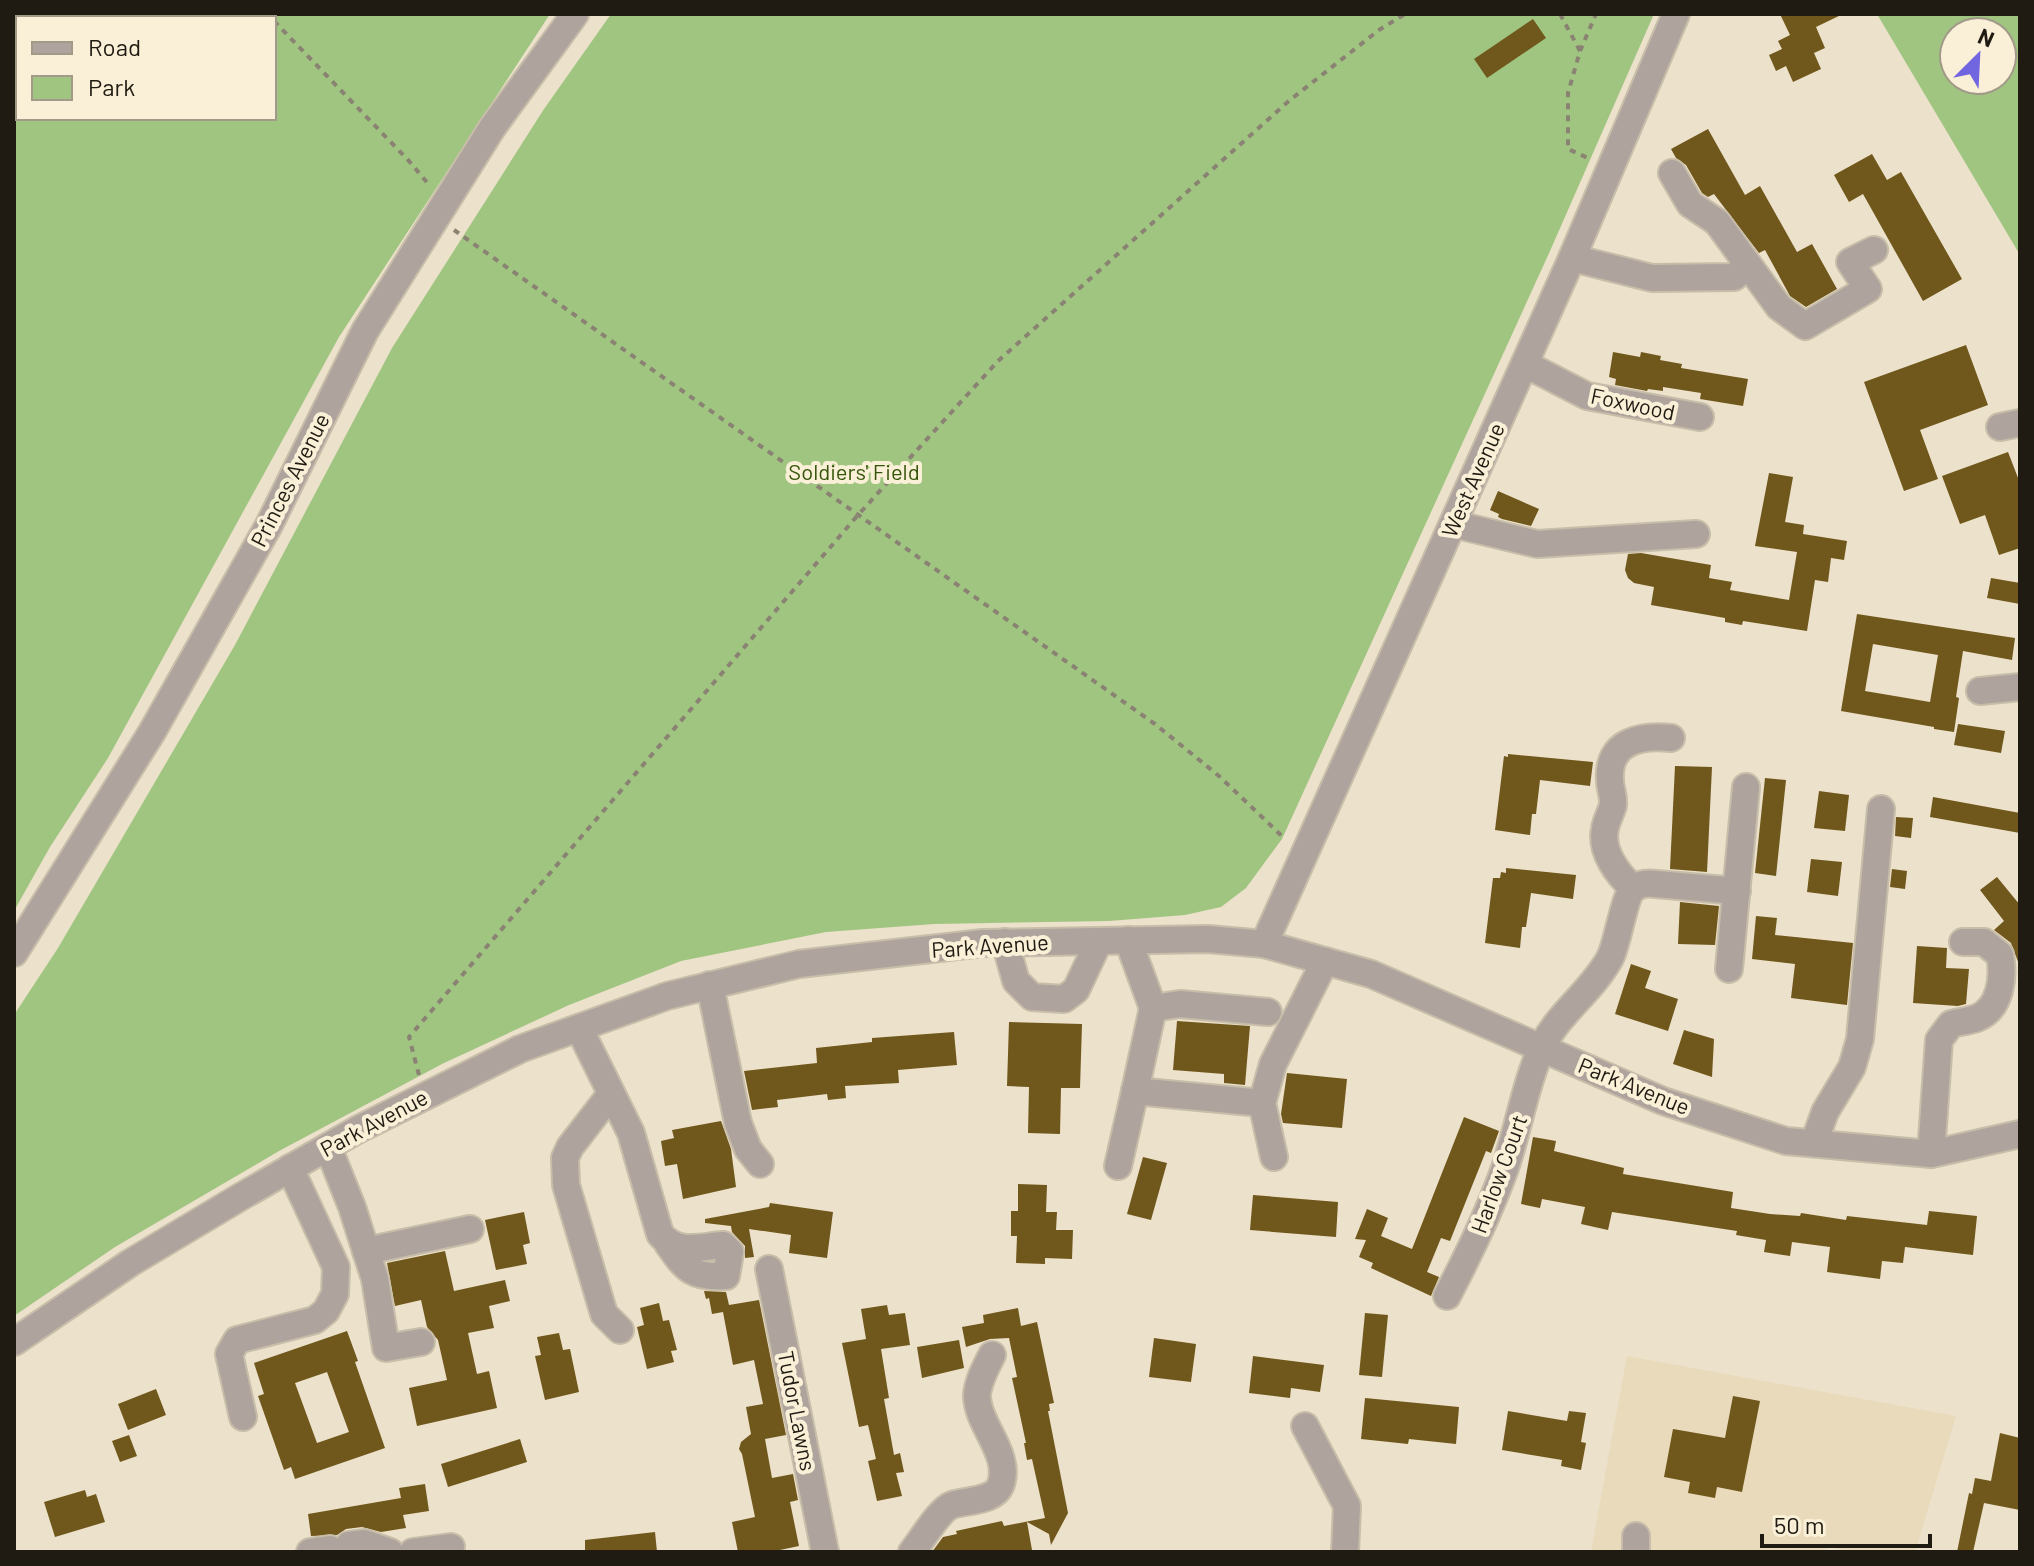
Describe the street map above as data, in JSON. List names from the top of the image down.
{
  "streets": {
    "street": [
      "Foxwood",
      "Princes Avenue",
      "West Avenue",
      "Park Avenue",
      "Harlow Court",
      "Tudor Lawns"
    ]
  },
  "crossings": [
    ["Foxwood", "West Avenue"],
    ["West Avenue", "Park Avenue"],
    ["Park Avenue", "Harlow Court"]
  ],
  "parks": ["Soldiers' Field"],
  "legend": ["Road", "Park"],
  "scale_bar": "50 m",
  "north": "top right"
}
